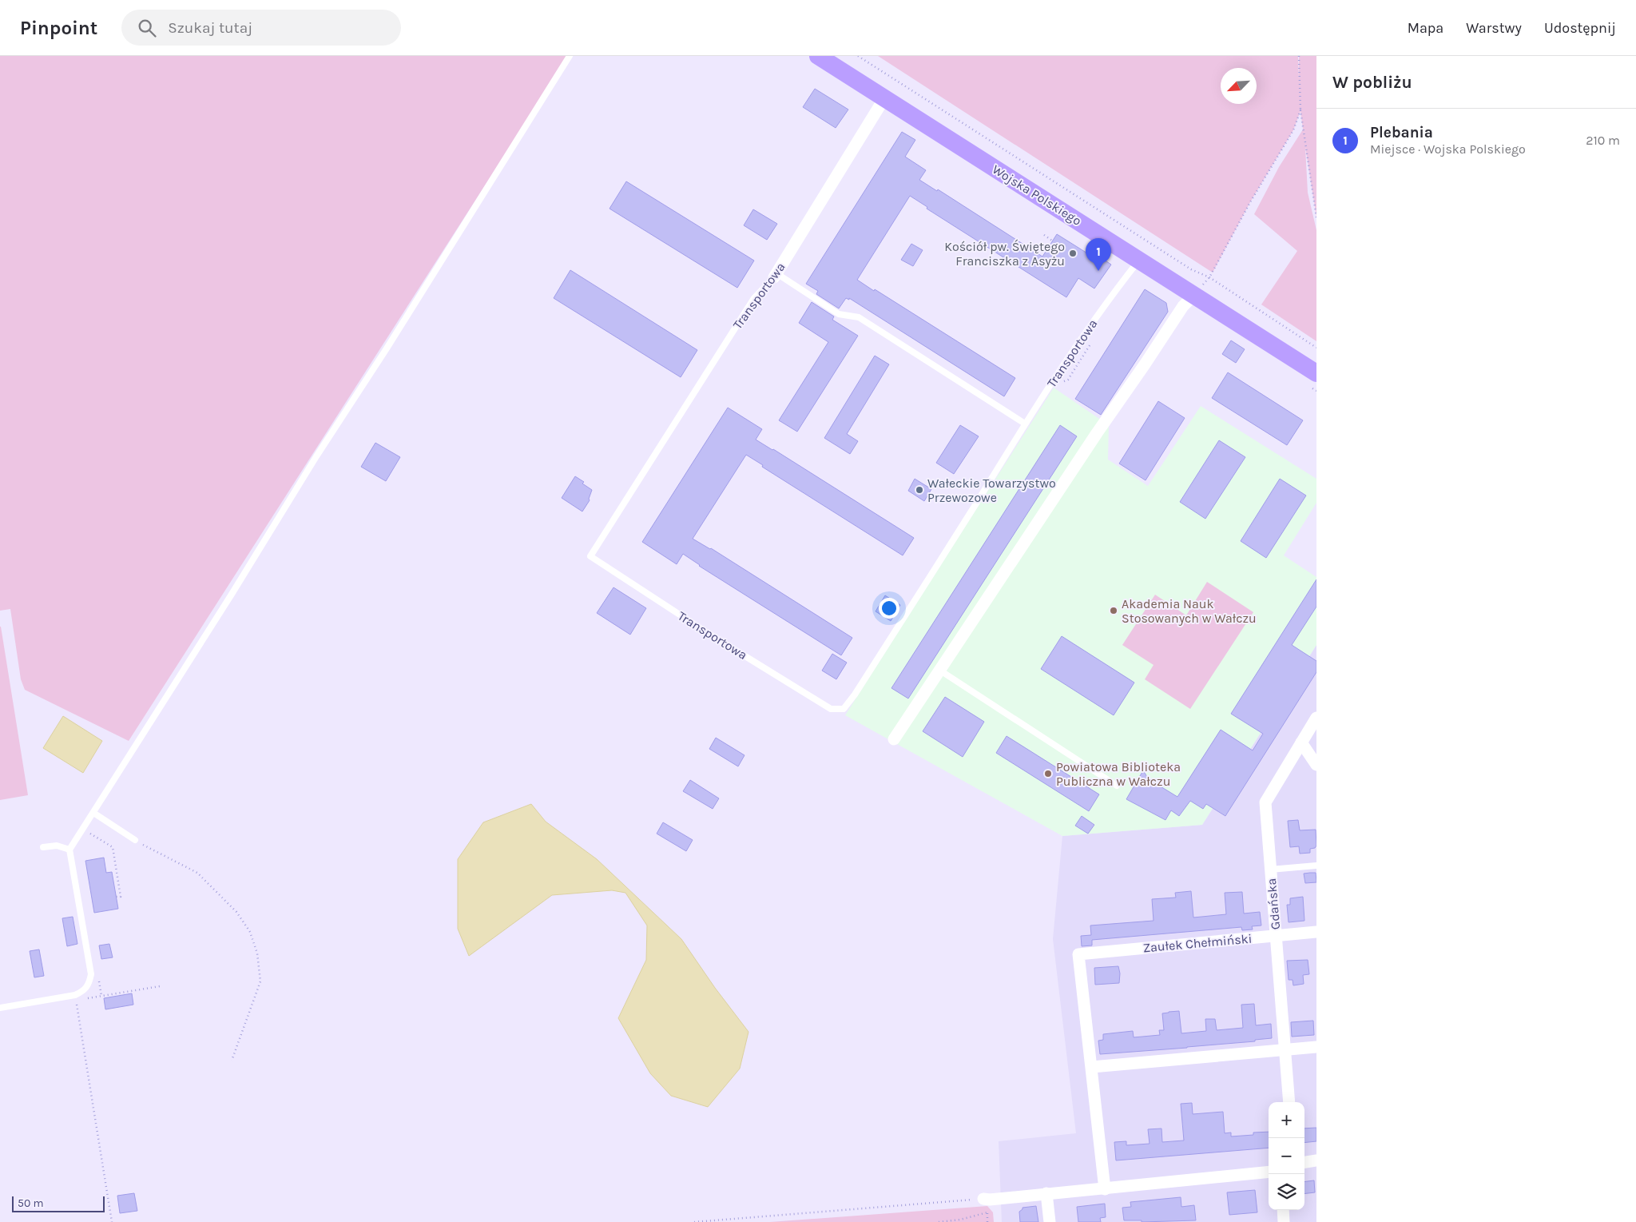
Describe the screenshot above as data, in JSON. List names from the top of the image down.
{
  "streets": {
    "main road": ["Wojska Polskiego"],
    "street": ["Transportowa", "Gdańska", "Zaułek Chełmiński"]
  },
  "crossings": [
    ["Wojska Polskiego", "Transportowa"],
    ["Gdańska", "Zaułek Chełmiński"]
  ],
  "places": [
    "Kościół pw. Świętego Franciszka z Asyżu",
    "Wałeckie Towarzystwo Przewozowe",
    "Akademia Nauk Stosowanych w Wałczu",
    "Powiatowa Biblioteka Publiczna w Wałczu"
  ],
  "scale_bar": "50 m",
  "north": "bottom left",
  "page": {
    "header": "Pinpoint",
    "search": "Szukaj tutaj",
    "nav": ["Mapa", "Warstwy", "Udostępnij"],
    "heading": "W pobliżu",
    "list": [
      {
        "mark": "1",
        "name": "Plebania",
        "note": "Miejsce · Wojska Polskiego",
        "value": "210 m"
      }
    ],
    "pins": "1",
    "map_buttons": ["+", "−"],
    "scale": "50 m"
  }
}
